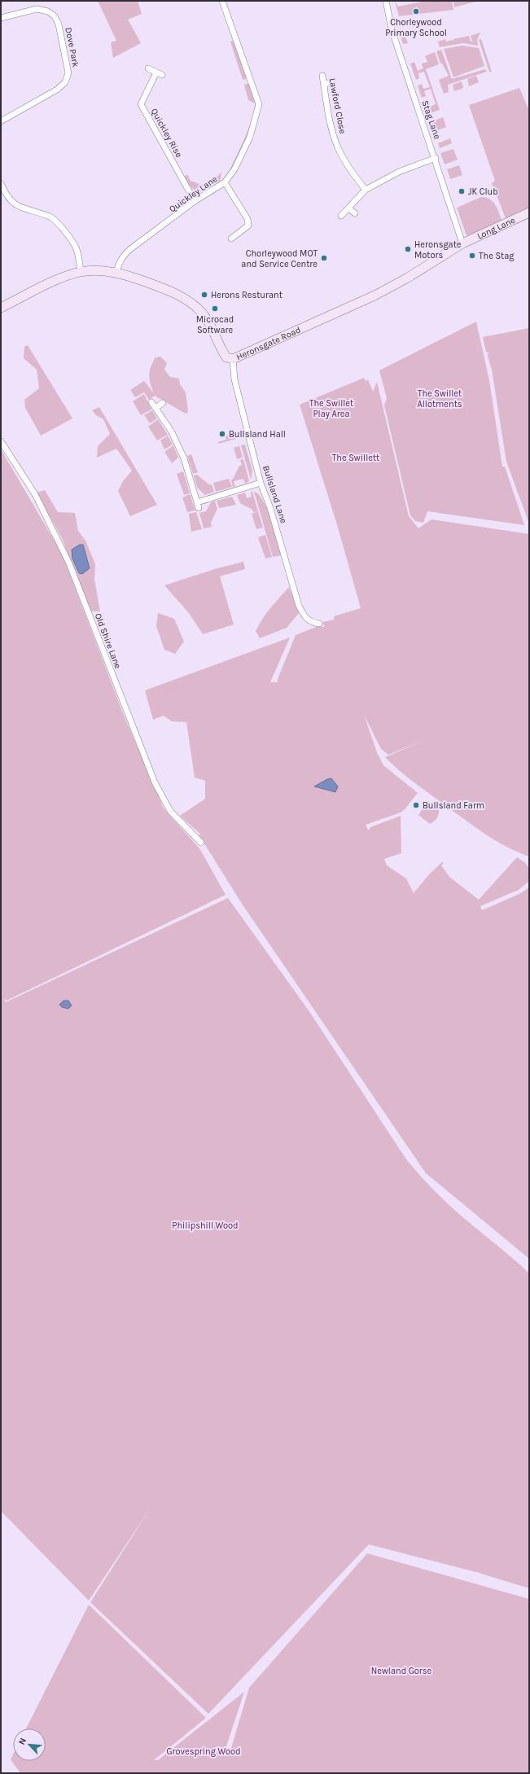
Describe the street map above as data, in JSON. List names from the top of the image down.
{
  "streets": {
    "street": [
      "Dove Park",
      "Lawford Close",
      "Stag Lane",
      "Quickley Rise",
      "Quickley Lane",
      "Long Lane",
      "Heronsgate Road",
      "Bullsland Lane",
      "Old Shire Lane"
    ]
  },
  "crossings": [
    ["Stag Lane", "Long Lane"],
    ["Stag Lane", "Heronsgate Road"],
    ["Quickley Rise", "Quickley Lane"],
    ["Quickley Lane", "Heronsgate Road"],
    ["Long Lane", "Heronsgate Road"],
    ["Heronsgate Road", "Bullsland Lane"]
  ],
  "parks": [
    "The Swillet Allotments",
    "The Swillet Play Area",
    "The Swillett",
    "Philipshill Wood",
    "Newland Gorse",
    "Grovespring Wood"
  ],
  "places": [
    "Chorleywood Primary School",
    "JK Club",
    "Heronsgate Motors",
    "The Stag",
    "Chorleywood MOT and Service Centre",
    "Herons Resturant",
    "Microcad Software",
    "Bullsland Hall",
    "Bullsland Farm"
  ],
  "north": "top left"
}
